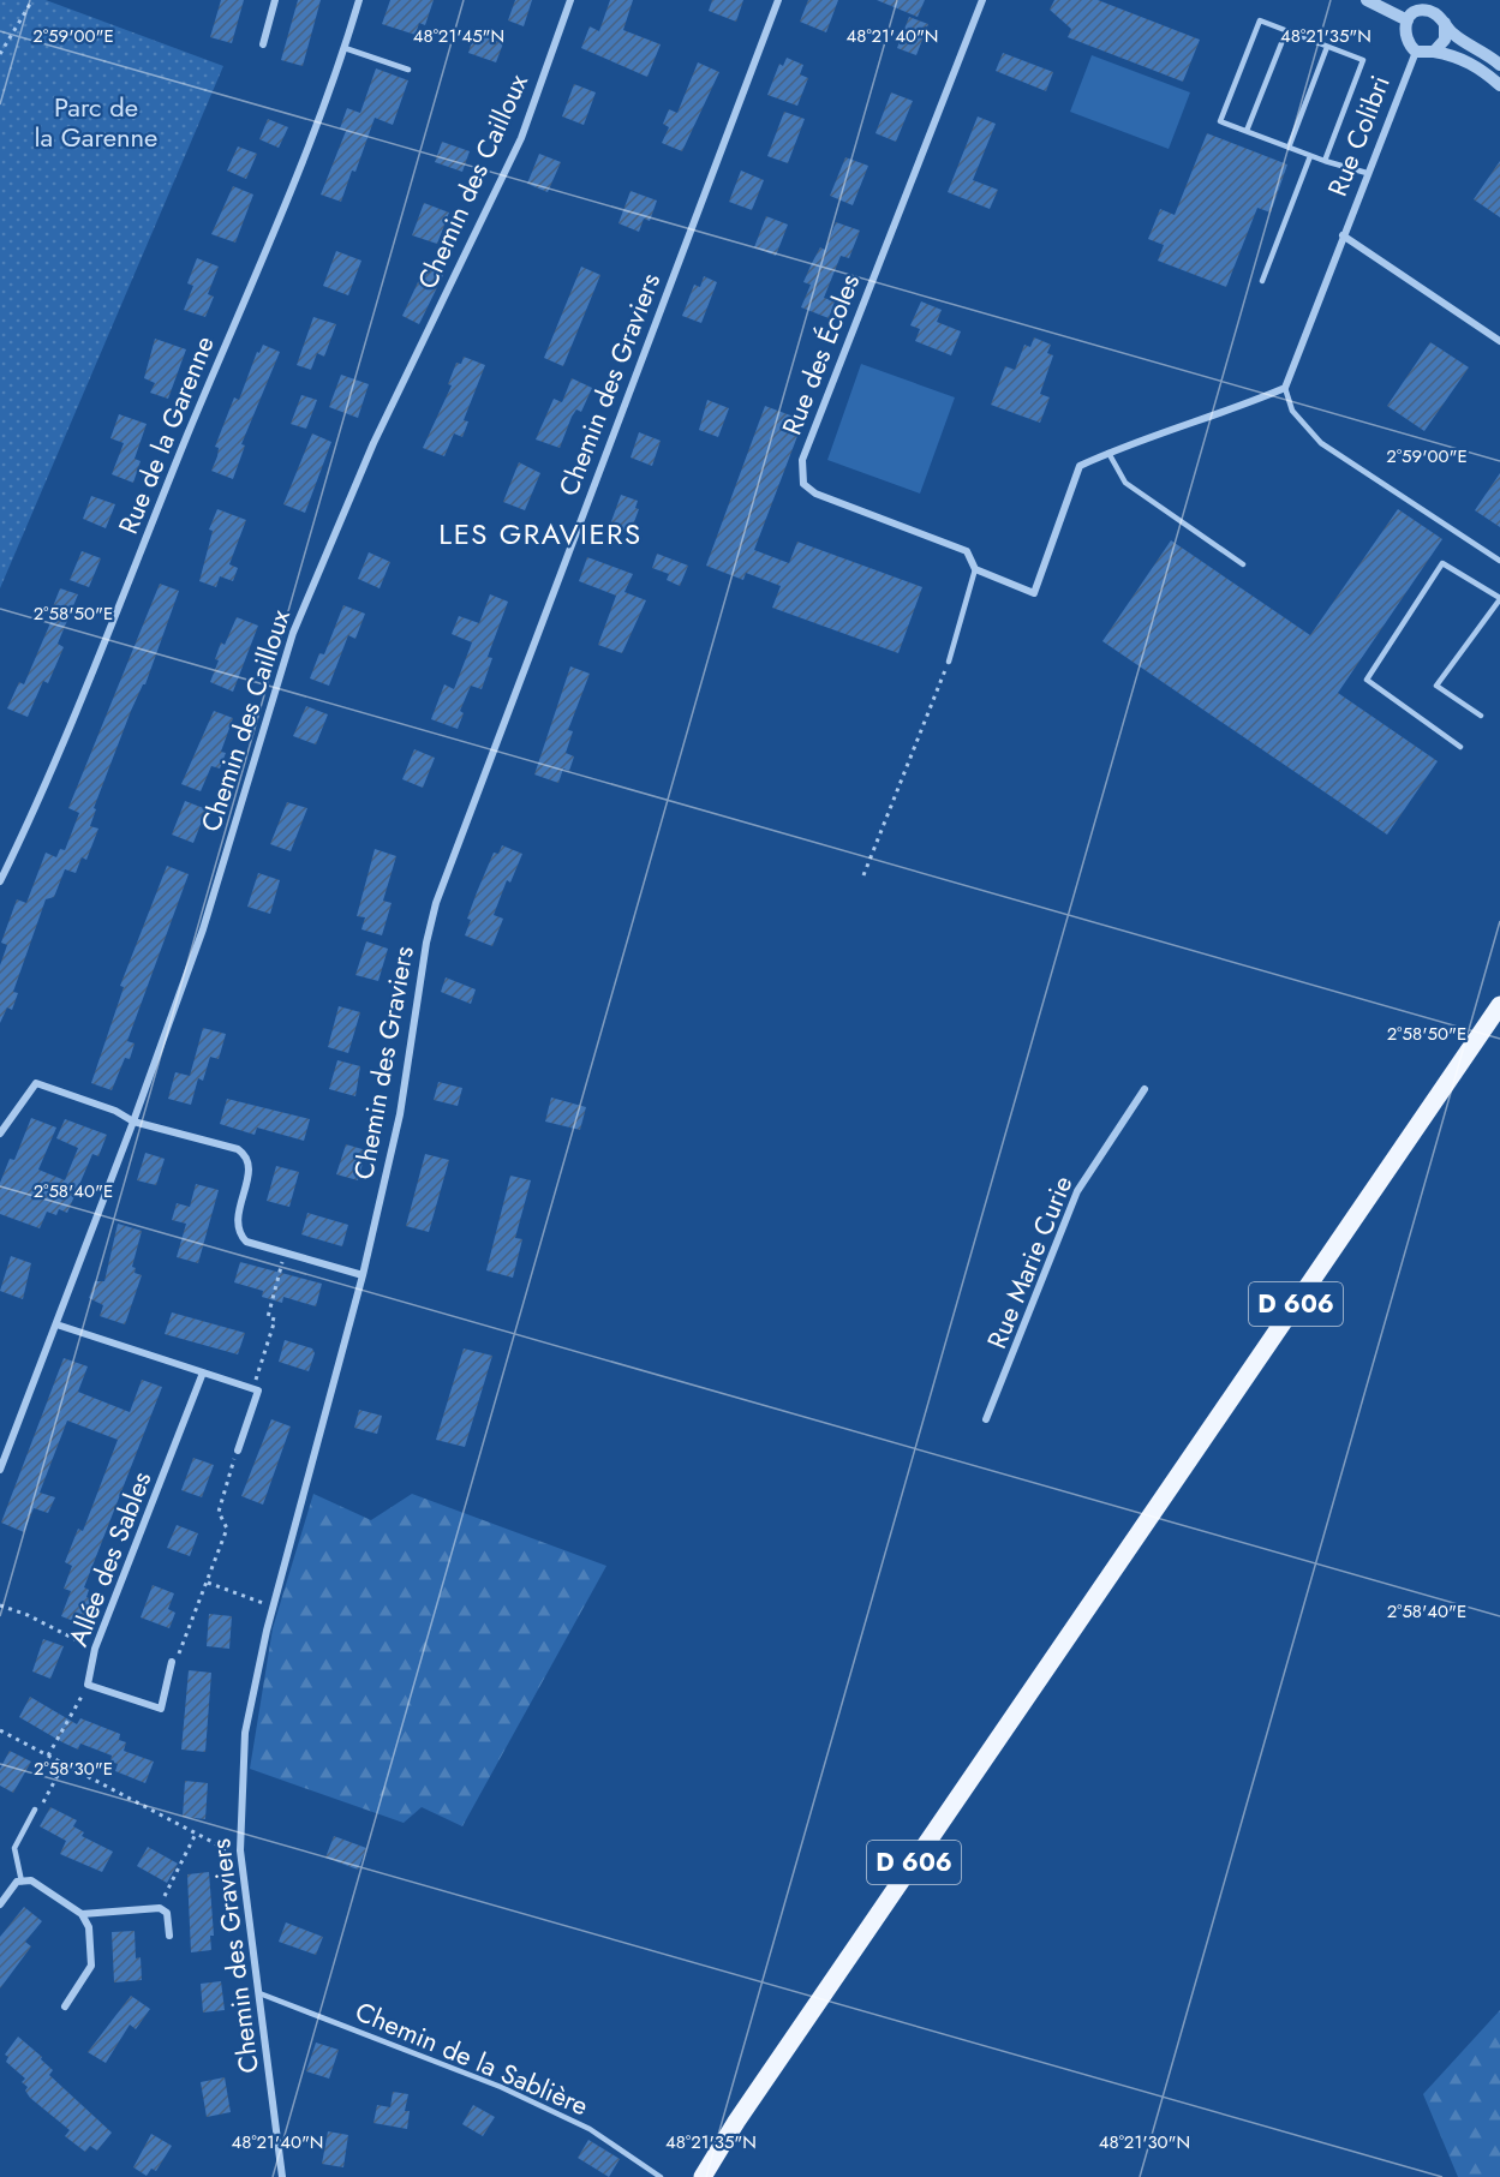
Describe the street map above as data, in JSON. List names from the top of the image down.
{
  "streets": {
    "main road": ["D 606"],
    "street": [
      "Rue Colibri",
      "Chemin des Cailloux",
      "Rue des Écoles",
      "Chemin des Graviers",
      "Rue de la Garenne",
      "Rue Marie Curie",
      "Allée des Sables"
    ],
    "lane": ["Chemin de la Sablière"]
  },
  "crossings": [
    ["Chemin des Graviers", "Chemin de la Sablière"]
  ],
  "districts": ["LES GRAVIERS"],
  "parks": ["Parc de la Garenne"],
  "coordinates": [
    "48°21'45\"N",
    "48°21'40\"N",
    "48°21'35\"N",
    "2°59'00\"E",
    "2°58'50\"E",
    "2°58'40\"E",
    "2°58'30\"E",
    "48°21'30\"N"
  ]
}
